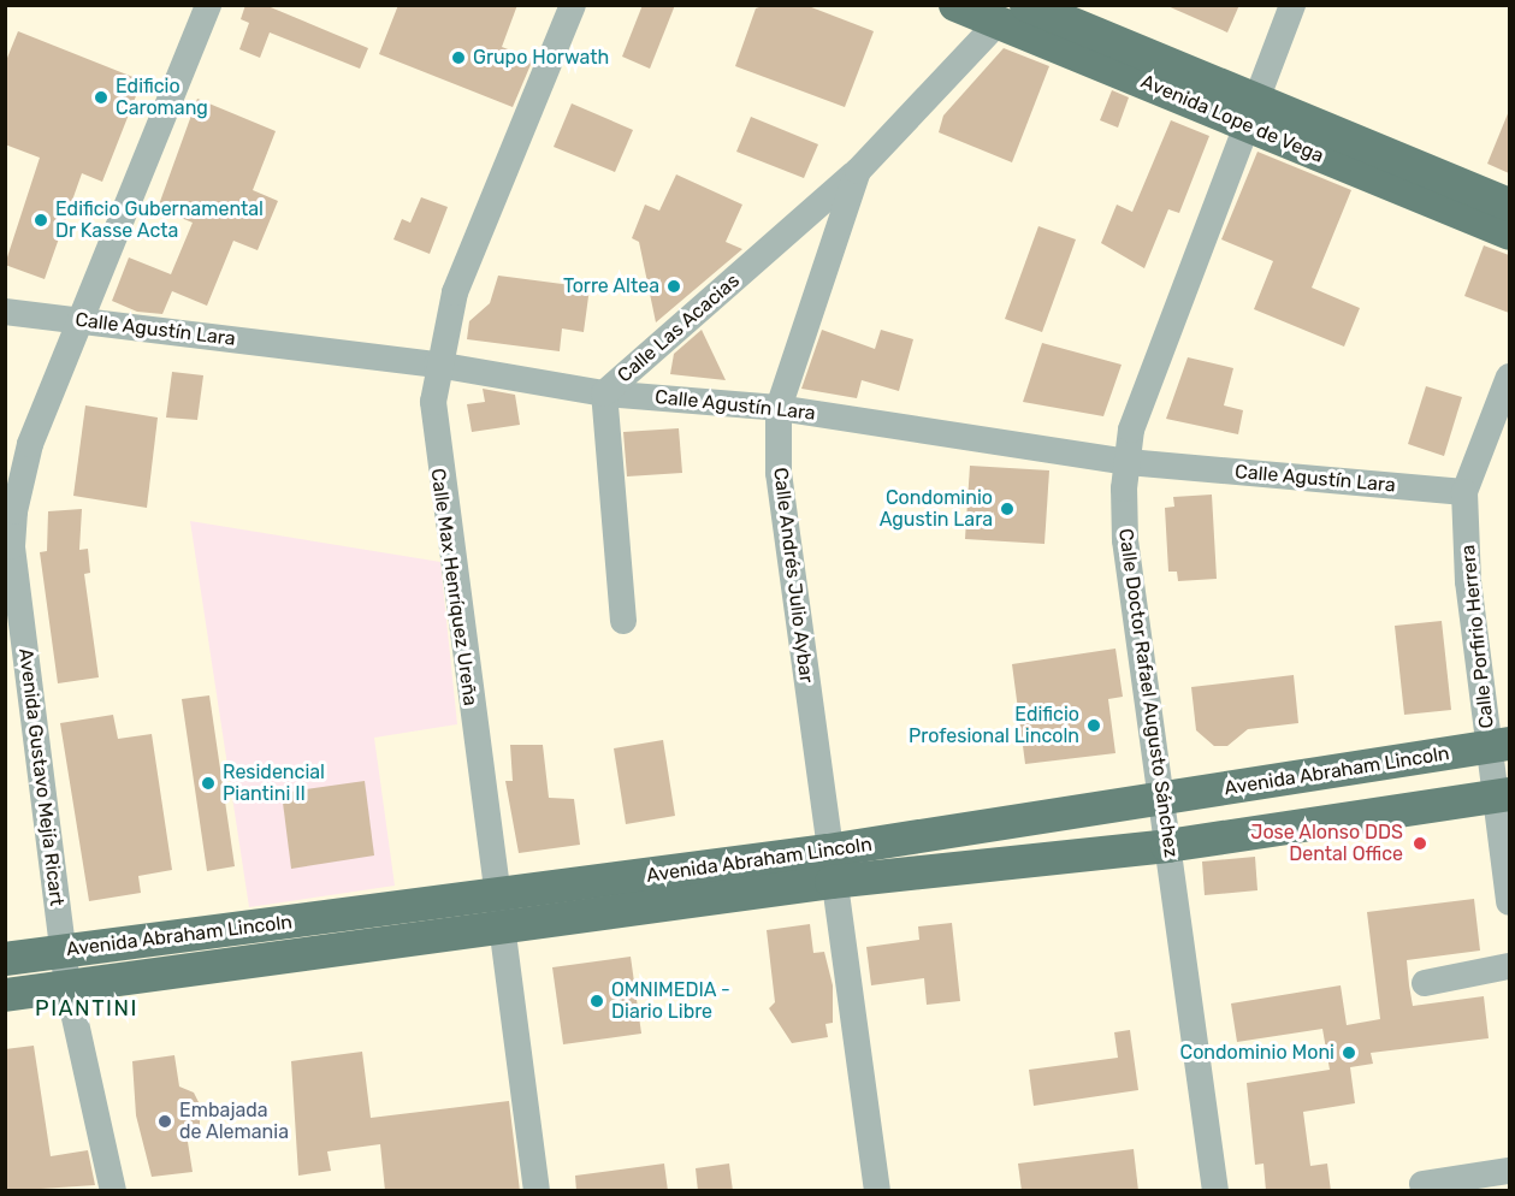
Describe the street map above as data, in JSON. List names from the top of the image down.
{
  "streets": {
    "main road": ["Avenida Lope de Vega", "Avenida Abraham Lincoln"],
    "street": [
      "Calle Las Acacias",
      "Calle Agustín Lara",
      "Calle Andrés Julio Aybar",
      "Calle Max Henríquez Ureña",
      "Calle Porfirio Herrera",
      "Calle Doctor Rafael Augusto Sánchez",
      "Avenida Gustavo Mejía Ricart"
    ]
  },
  "crossings": [
    ["Avenida Lope de Vega", "Calle Andrés Julio Aybar"],
    ["Avenida Lope de Vega", "Calle Doctor Rafael Augusto Sánchez"],
    ["Calle Las Acacias", "Calle Agustín Lara"],
    ["Calle Las Acacias", "Calle Andrés Julio Aybar"],
    ["Calle Agustín Lara", "Calle Andrés Julio Aybar"],
    ["Calle Agustín Lara", "Calle Max Henríquez Ureña"],
    ["Calle Agustín Lara", "Calle Porfirio Herrera"],
    ["Calle Agustín Lara", "Calle Doctor Rafael Augusto Sánchez"],
    ["Calle Agustín Lara", "Avenida Gustavo Mejía Ricart"],
    ["Calle Andrés Julio Aybar", "Avenida Abraham Lincoln"],
    ["Calle Max Henríquez Ureña", "Avenida Abraham Lincoln"],
    ["Calle Porfirio Herrera", "Avenida Abraham Lincoln"],
    ["Calle Doctor Rafael Augusto Sánchez", "Avenida Abraham Lincoln"],
    ["Avenida Abraham Lincoln", "Avenida Gustavo Mejía Ricart"]
  ],
  "districts": ["PIANTINI"],
  "places": [
    "Grupo Horwath",
    "Edificio Caromang",
    "Edificio Gubernamental Dr Kasse Acta",
    "Torre Altea",
    "Condominio Agustin Lara",
    "Edificio Profesional Lincoln",
    "Residencial Piantini II",
    "Jose Alonso DDS Dental Office",
    "OMNIMEDIA - Diario Libre",
    "Condominio Moni",
    "Embajada de Alemania"
  ]
}
